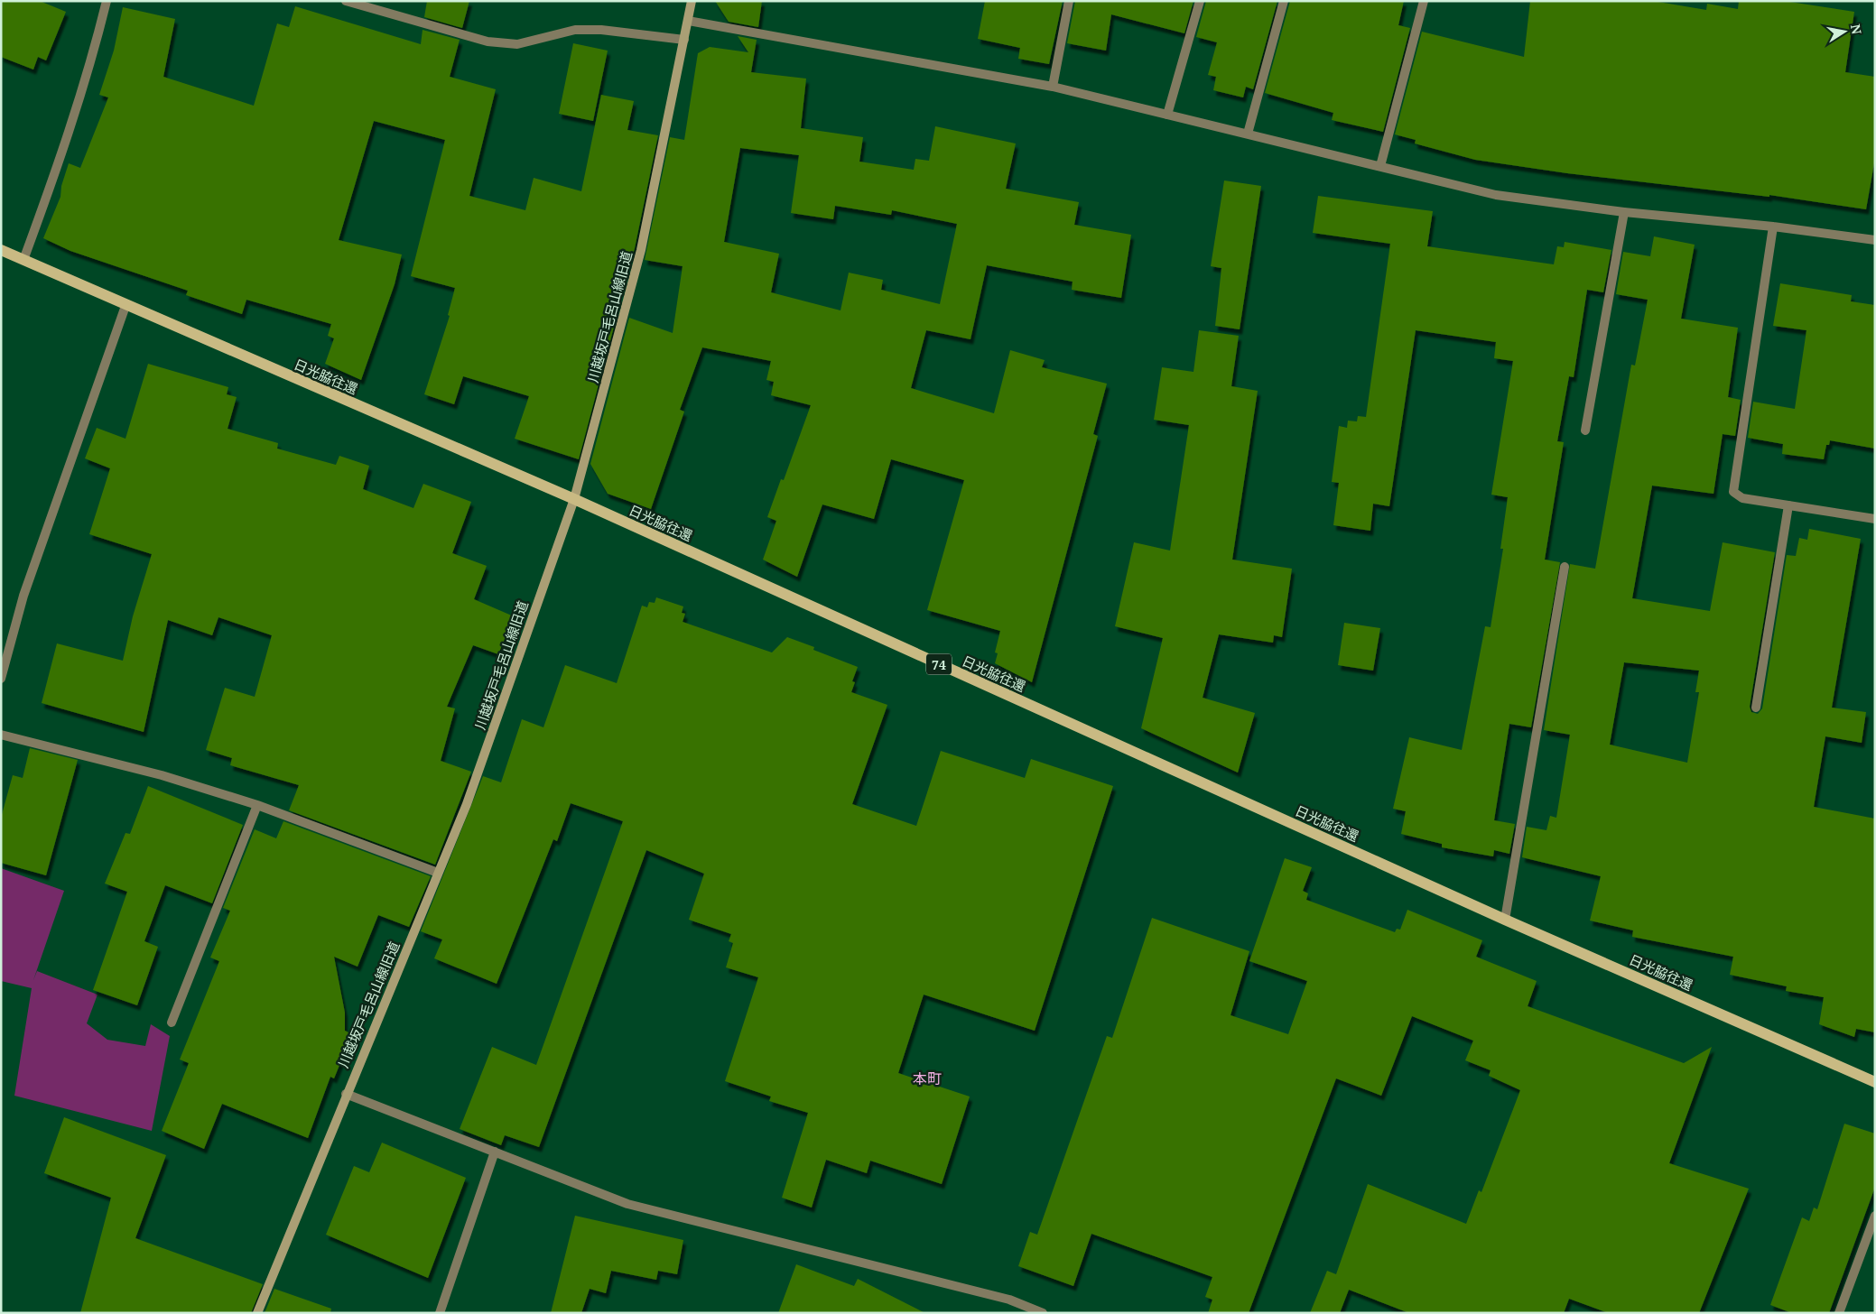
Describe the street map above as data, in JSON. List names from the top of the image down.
{
  "streets": {
    "main road": ["日光脇往還", "74"],
    "street": ["川越坂戸毛呂山線旧道"]
  },
  "crossings": [
    ["川越坂戸毛呂山線旧道", "日光脇往還"]
  ],
  "districts": ["本町"],
  "north": "right"
}
